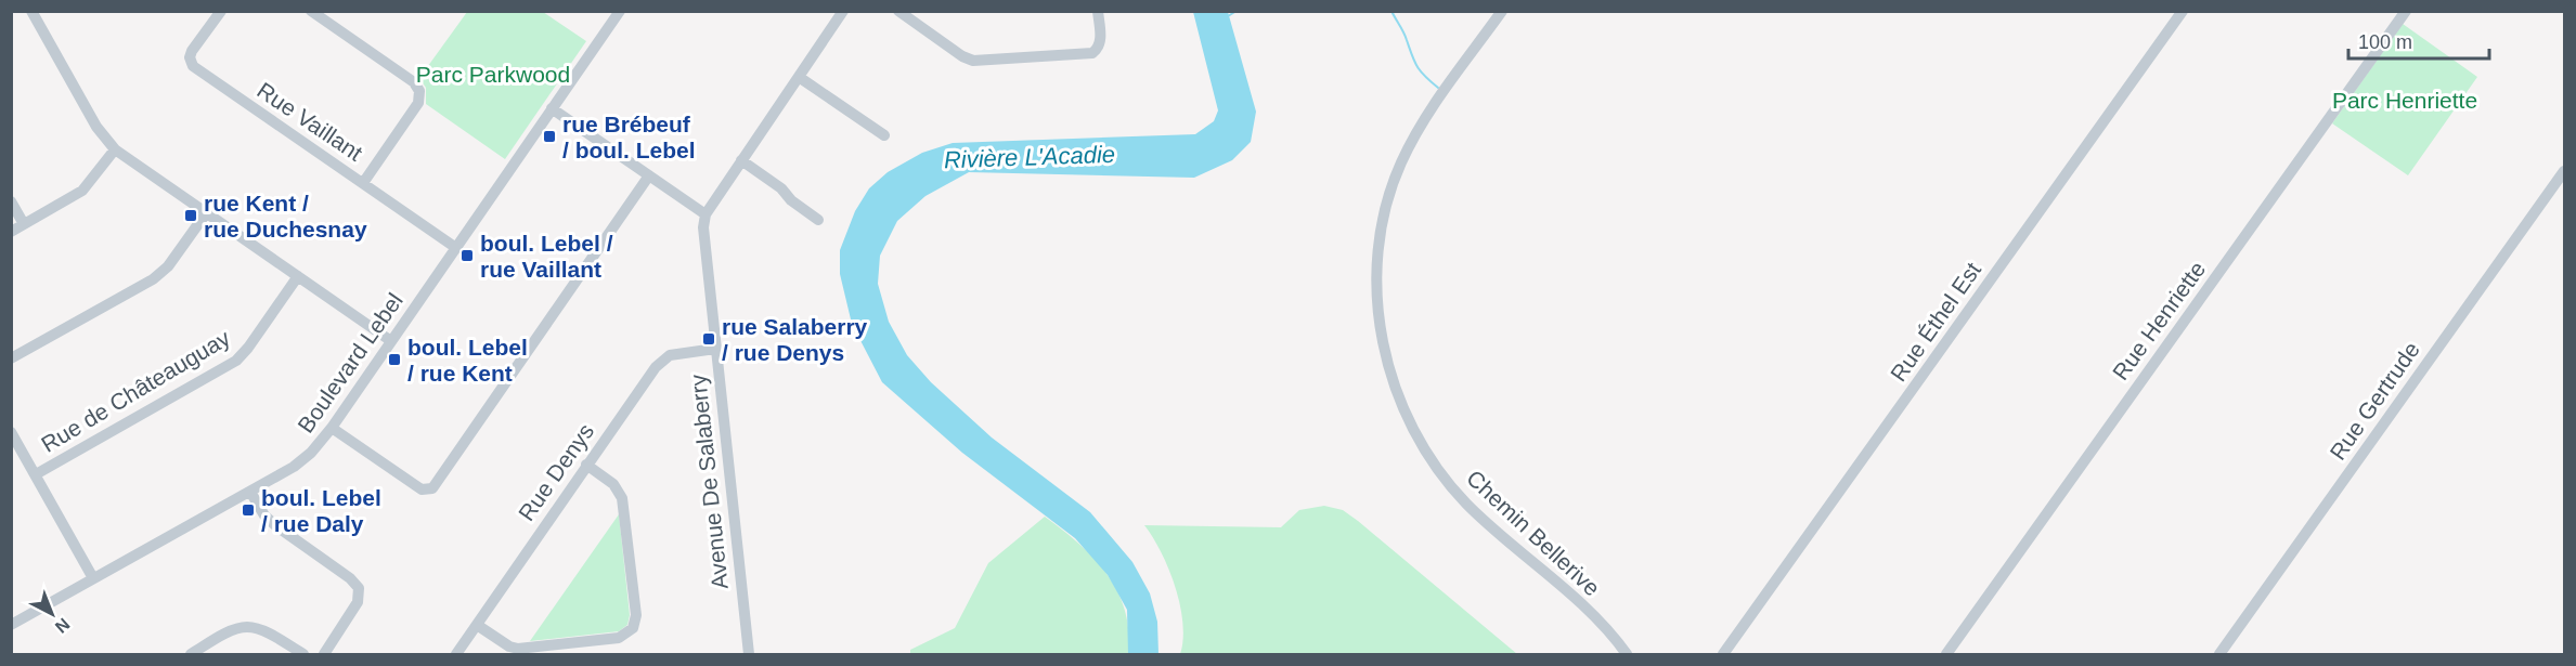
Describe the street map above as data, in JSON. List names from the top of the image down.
{
  "streets": {
    "street": [
      "Rue Vaillant",
      "Rue Henriette",
      "Rue Éthel Est",
      "Boulevard Lebel",
      "Rue de Châteauguay",
      "Rue Gertrude",
      "Rue Denys",
      "Avenue De Salaberry",
      "Chemin Bellerive"
    ]
  },
  "crossings": [
    ["Rue Vaillant", "Boulevard Lebel"],
    ["Rue Denys", "Avenue De Salaberry"]
  ],
  "water": ["Rivière L'Acadie"],
  "parks": ["Parc Parkwood", "Parc Henriette"],
  "places": {
    "transit": [
      "rue Brébeuf / boul. Lebel",
      "rue Kent / rue Duchesnay",
      "boul. Lebel / rue Vaillant",
      "rue Salaberry / rue Denys",
      "boul. Lebel / rue Kent",
      "boul. Lebel / rue Daly"
    ]
  },
  "scale_bar": "100 m",
  "north": "bottom right"
}
